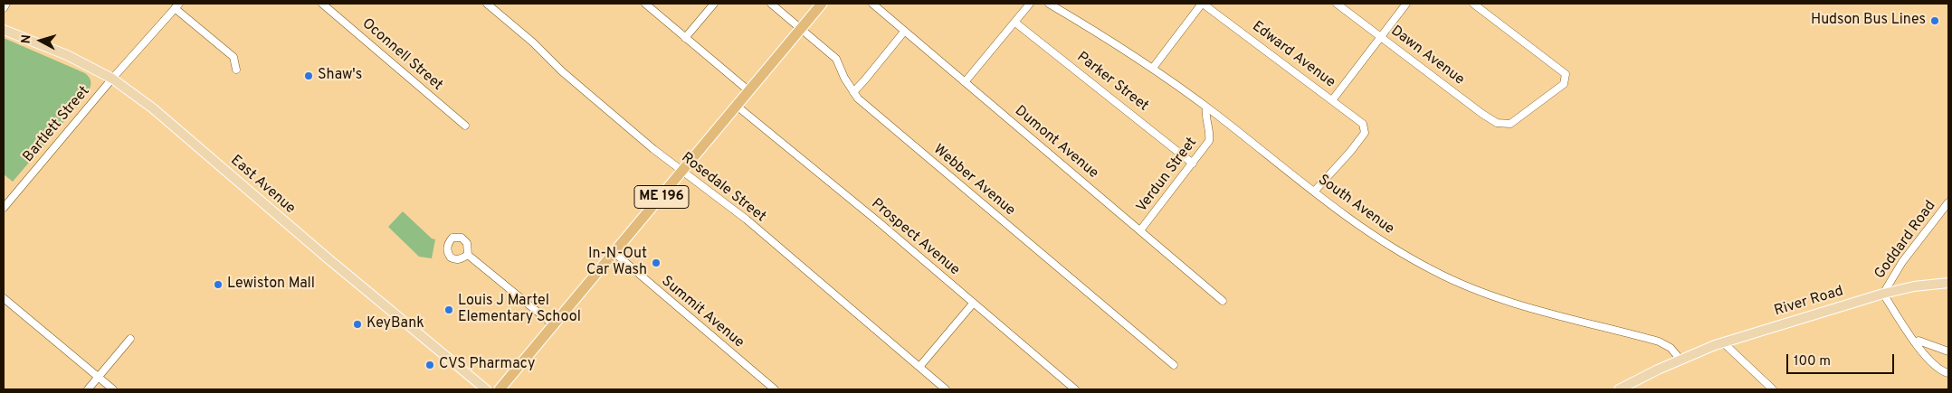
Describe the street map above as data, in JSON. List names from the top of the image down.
{
  "streets": {
    "highway": ["ME 196"],
    "main road": ["East Avenue", "River Road"],
    "street": [
      "Oconnell Street",
      "Edward Avenue",
      "Dawn Avenue",
      "Parker Street",
      "Bartlett Street",
      "Dumont Avenue",
      "Verdun Street",
      "Webber Avenue",
      "Rosedale Street",
      "South Avenue",
      "Prospect Avenue",
      "Goddard Road",
      "Summit Avenue"
    ]
  },
  "crossings": [
    ["Edward Avenue", "South Avenue"],
    ["Parker Street", "Verdun Street"],
    ["Bartlett Street", "East Avenue"],
    ["Dumont Avenue", "Verdun Street"],
    ["Verdun Street", "South Avenue"],
    ["Webber Avenue", "ME 196"],
    ["Rosedale Street", "ME 196"],
    ["ME 196", "Prospect Avenue"],
    ["ME 196", "Summit Avenue"],
    ["South Avenue", "River Road"],
    ["Goddard Road", "River Road"]
  ],
  "places": [
    "Hudson Bus Lines",
    "Shaw's",
    "In-N-Out Car Wash",
    "Lewiston Mall",
    "Louis J Martel Elementary School",
    "KeyBank",
    "CVS Pharmacy"
  ],
  "scale_bar": "100 m",
  "north": "left"
}
